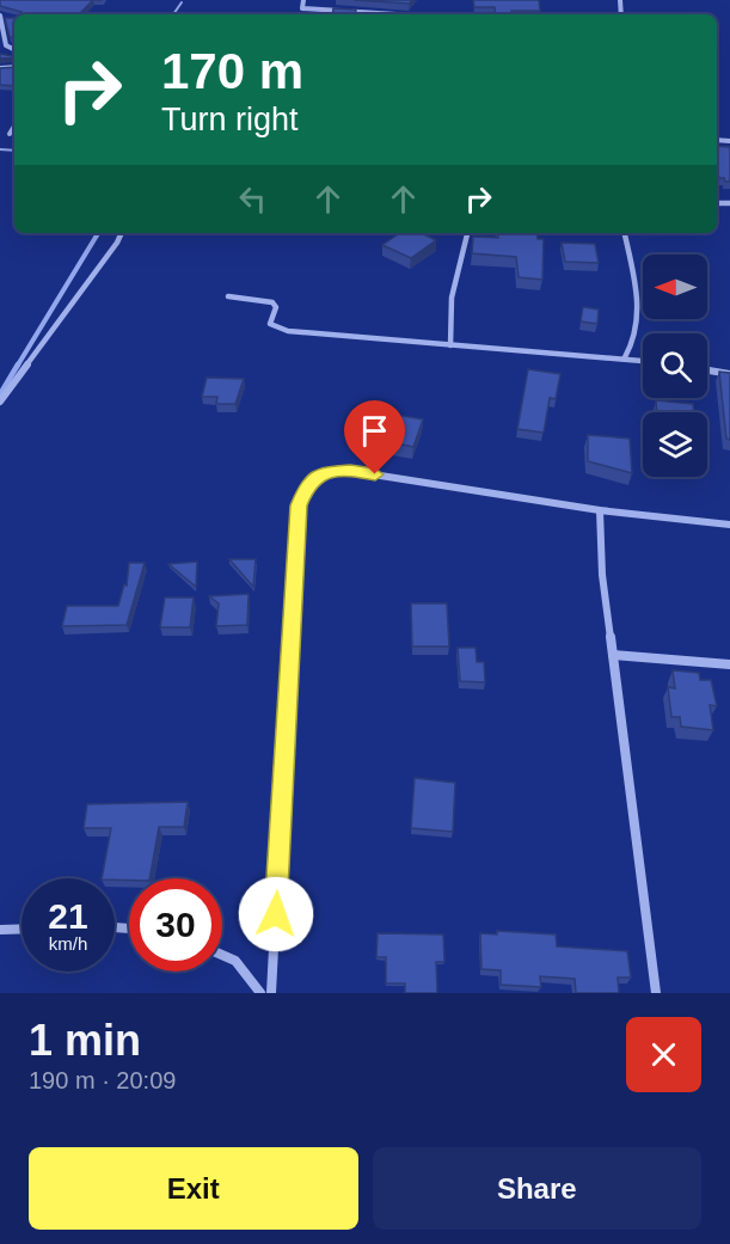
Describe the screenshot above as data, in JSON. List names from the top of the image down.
{
  "north": "left",
  "page": {
    "turn": ["170 m", "Turn right"],
    "speed": "21 km/h",
    "limit": "30",
    "heading": ["1 min", "190 m · 20:09"],
    "buttons": ["Exit", "Share"]
  }
}
